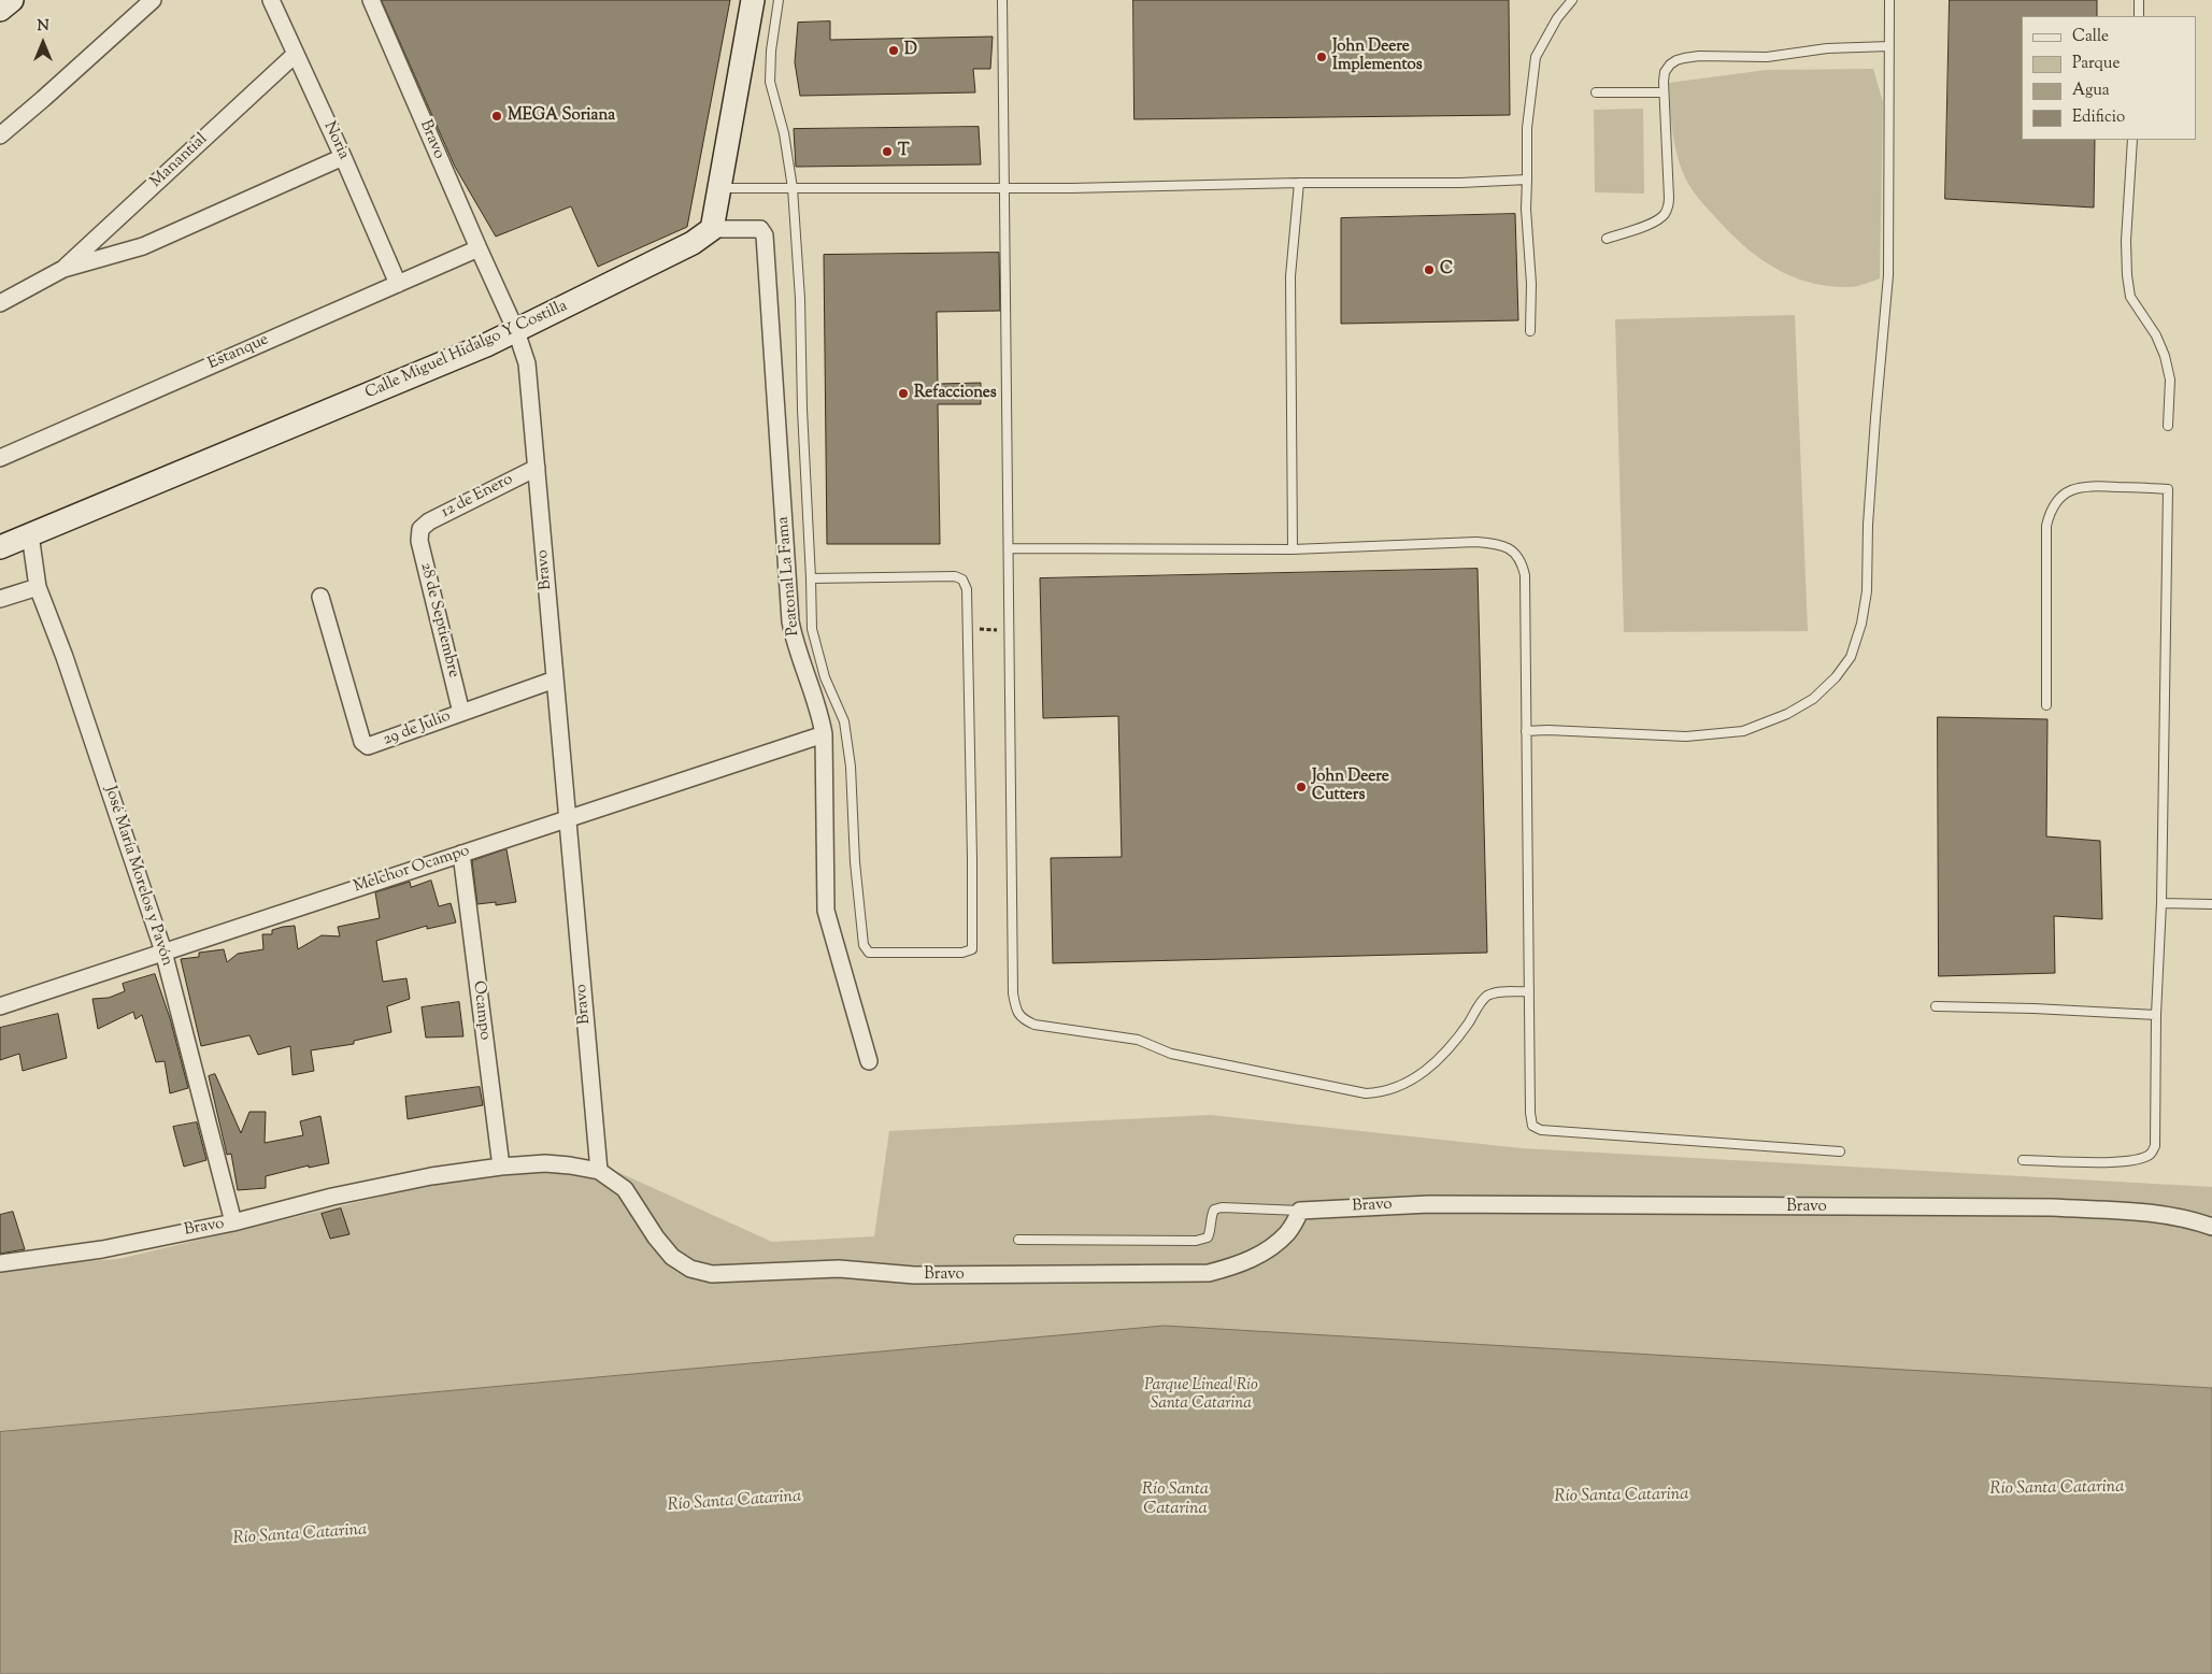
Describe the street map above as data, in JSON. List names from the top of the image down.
{
  "streets": {
    "street": [
      "Bravo",
      "Noria",
      "Manantial",
      "Calle Miguel Hidalgo Y Costilla",
      "Estanque",
      "12 de Enero",
      "Peatonal La Fama",
      "28 de Septiembre",
      "29 de Julio",
      "Melchor Ocampo",
      "José María Morelos y Pavón",
      "Ocampo"
    ]
  },
  "crossings": [
    ["Bravo", "Calle Miguel Hidalgo Y Costilla"],
    ["Bravo", "Estanque"],
    ["Bravo", "12 de Enero"],
    ["Bravo", "29 de Julio"],
    ["Bravo", "Melchor Ocampo"],
    ["Bravo", "José María Morelos y Pavón"],
    ["Bravo", "Ocampo"],
    ["Noria", "Manantial"],
    ["Noria", "Estanque"],
    ["Calle Miguel Hidalgo Y Costilla", "Peatonal La Fama"],
    ["Calle Miguel Hidalgo Y Costilla", "José María Morelos y Pavón"],
    ["12 de Enero", "28 de Septiembre"],
    ["Peatonal La Fama", "Melchor Ocampo"],
    ["28 de Septiembre", "29 de Julio"],
    ["Melchor Ocampo", "José María Morelos y Pavón"],
    ["Melchor Ocampo", "Ocampo"]
  ],
  "water": ["Río Santa Catarina"],
  "parks": ["Parque Lineal Río Santa Catarina"],
  "places": [
    "D",
    "John Deere Implementos",
    "MEGA Soriana",
    "T",
    "C",
    "Refacciones",
    "John Deere Cutters"
  ],
  "legend": [
    "Calle",
    "Parque",
    "Agua",
    "Edificio"
  ],
  "north": "top"
}
